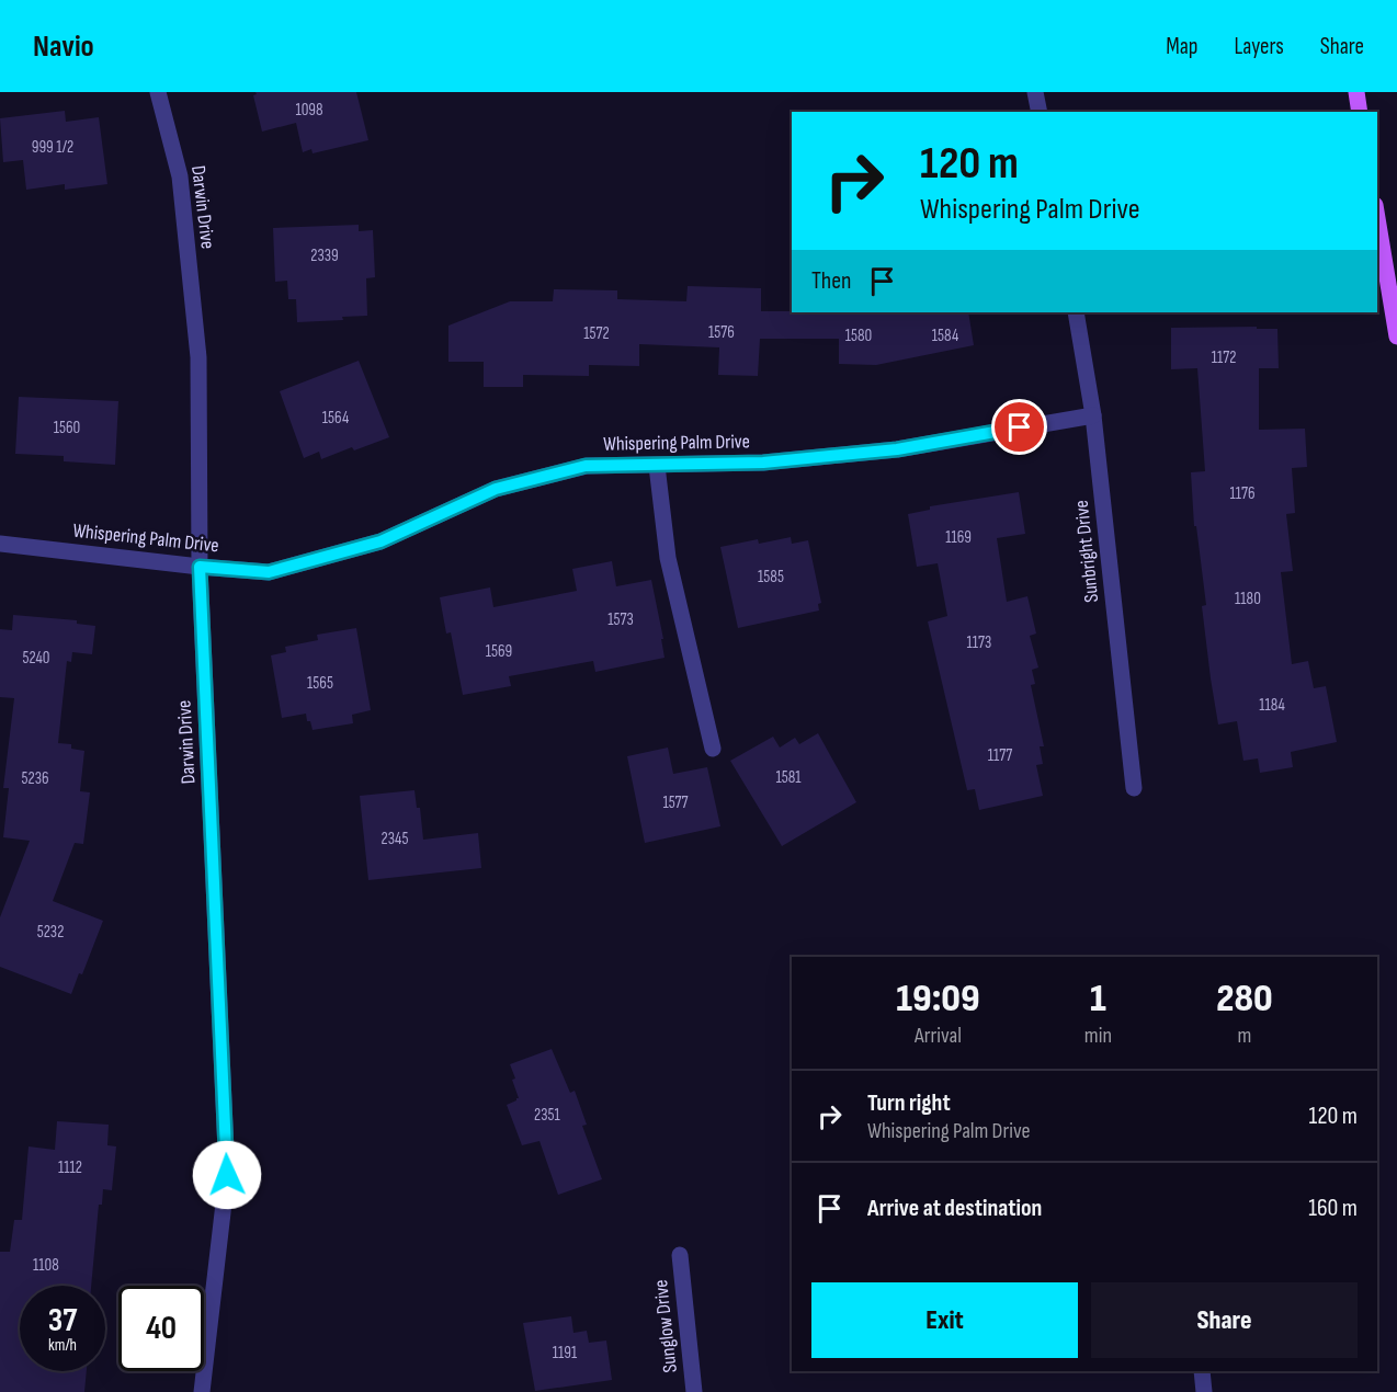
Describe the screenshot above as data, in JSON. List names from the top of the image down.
{
  "streets": {
    "street": [
      "Darwin Drive",
      "Whispering Palm Drive",
      "Sunbright Drive",
      "Sunglow Drive"
    ]
  },
  "crossings": [
    ["Darwin Drive", "Whispering Palm Drive"],
    ["Whispering Palm Drive", "Sunbright Drive"]
  ],
  "house_numbers": [
    "1098",
    "999 1/2",
    "2339",
    "1576",
    "1572",
    "1580",
    "1584",
    "1172",
    "1564",
    "1560",
    "1176",
    "1169",
    "1585",
    "1180",
    "1573",
    "1173",
    "1569",
    "5240",
    "1565",
    "1184",
    "1177",
    "1581",
    "5236",
    "1577",
    "2345",
    "5232",
    "2351",
    "1112",
    "1108",
    "1191"
  ],
  "page": {
    "header": "Navio",
    "nav": ["Map", "Layers", "Share"],
    "turn": ["120 m", "Whispering Palm Drive"],
    "then": "Then",
    "eta": [
      "19:09",
      "Arrival",
      "1",
      "min",
      "280",
      "m"
    ],
    "list": [
      {
        "name": "Turn right",
        "note": "Whispering Palm Drive",
        "value": "120 m"
      },
      {
        "name": "Arrive at destination",
        "value": "160 m"
      }
    ],
    "buttons": ["Exit", "Share"],
    "speed": "37 km/h",
    "limit": "40"
  }
}
